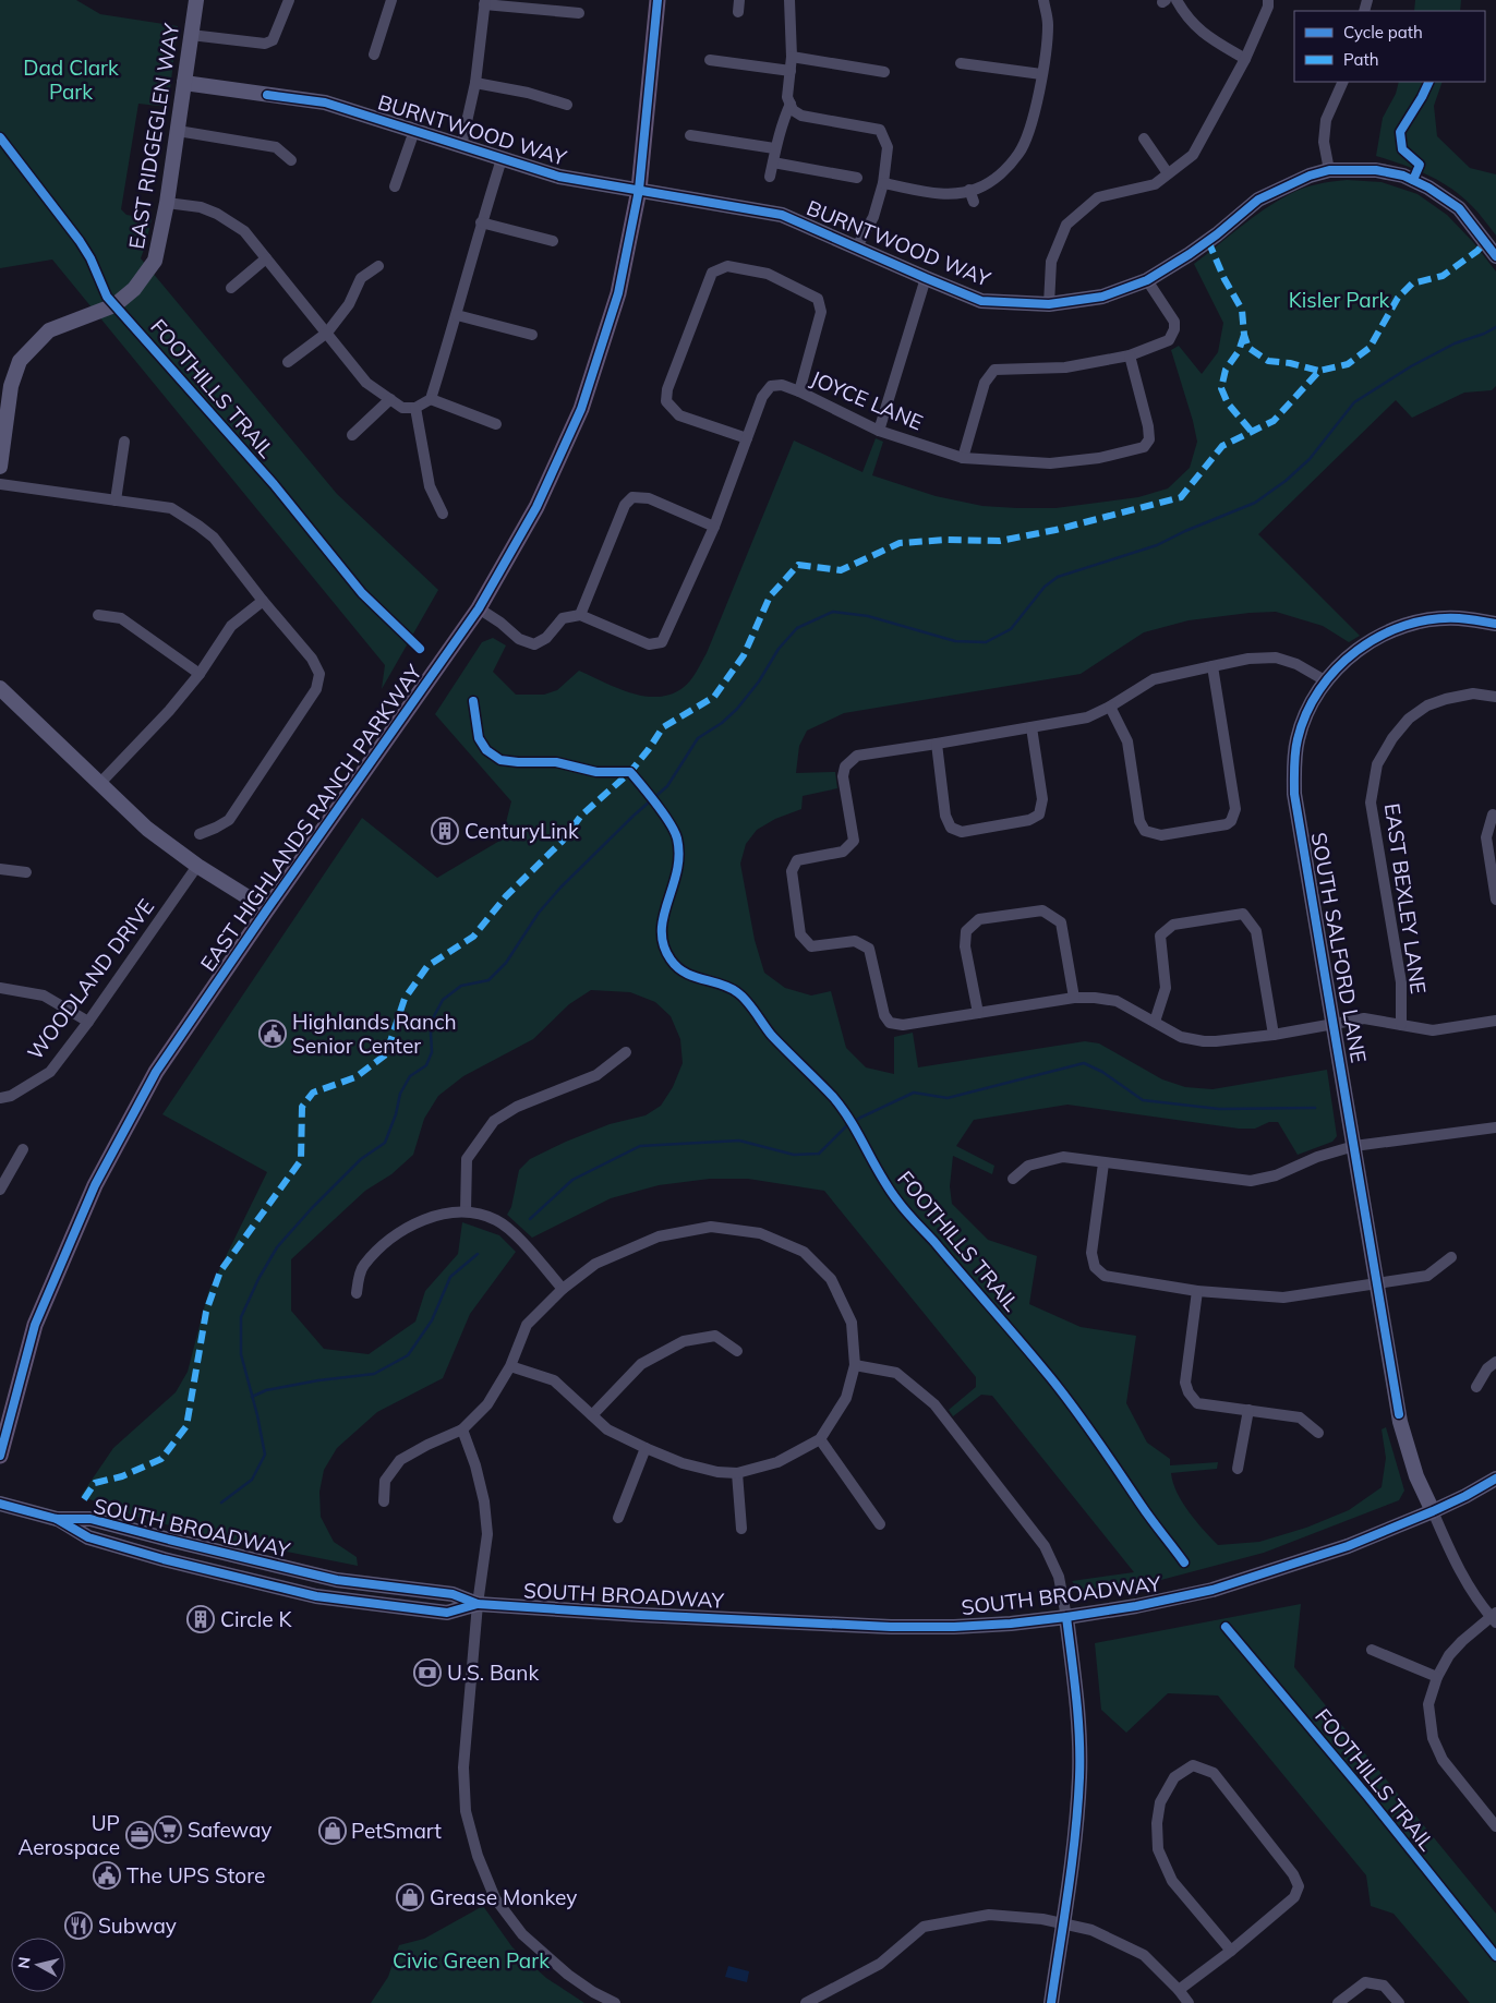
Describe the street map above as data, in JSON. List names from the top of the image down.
{
  "streets": {
    "main road": ["EAST HIGHLANDS RANCH PARKWAY"],
    "street": [
      "BURNTWOOD WAY",
      "EAST RIDGEGLEN WAY",
      "JOYCE LANE",
      "EAST BEXLEY LANE",
      "SOUTH SALFORD LANE",
      "WOODLAND DRIVE",
      "SOUTH BROADWAY"
    ],
    "cycle path": ["FOOTHILLS TRAIL"]
  },
  "crossings": [
    ["BURNTWOOD WAY", "EAST RIDGEGLEN WAY"],
    ["BURNTWOOD WAY", "EAST HIGHLANDS RANCH PARKWAY"],
    ["SOUTH SALFORD LANE", "SOUTH BROADWAY"]
  ],
  "parks": ["Dad Clark Park", "Kisler Park", "Civic Green Park"],
  "places": {
    "building": ["CenturyLink", "Circle K"],
    "public building": ["Highlands Ranch Senior Center", "The UPS Store"],
    "bank": ["U.S. Bank"],
    "supermarket": ["Safeway"],
    "shop": ["PetSmart", "Grease Monkey"],
    "office": ["UP Aerospace"],
    "restaurant": ["Subway"]
  },
  "legend": ["Cycle path", "Path"],
  "north": "left"
}
